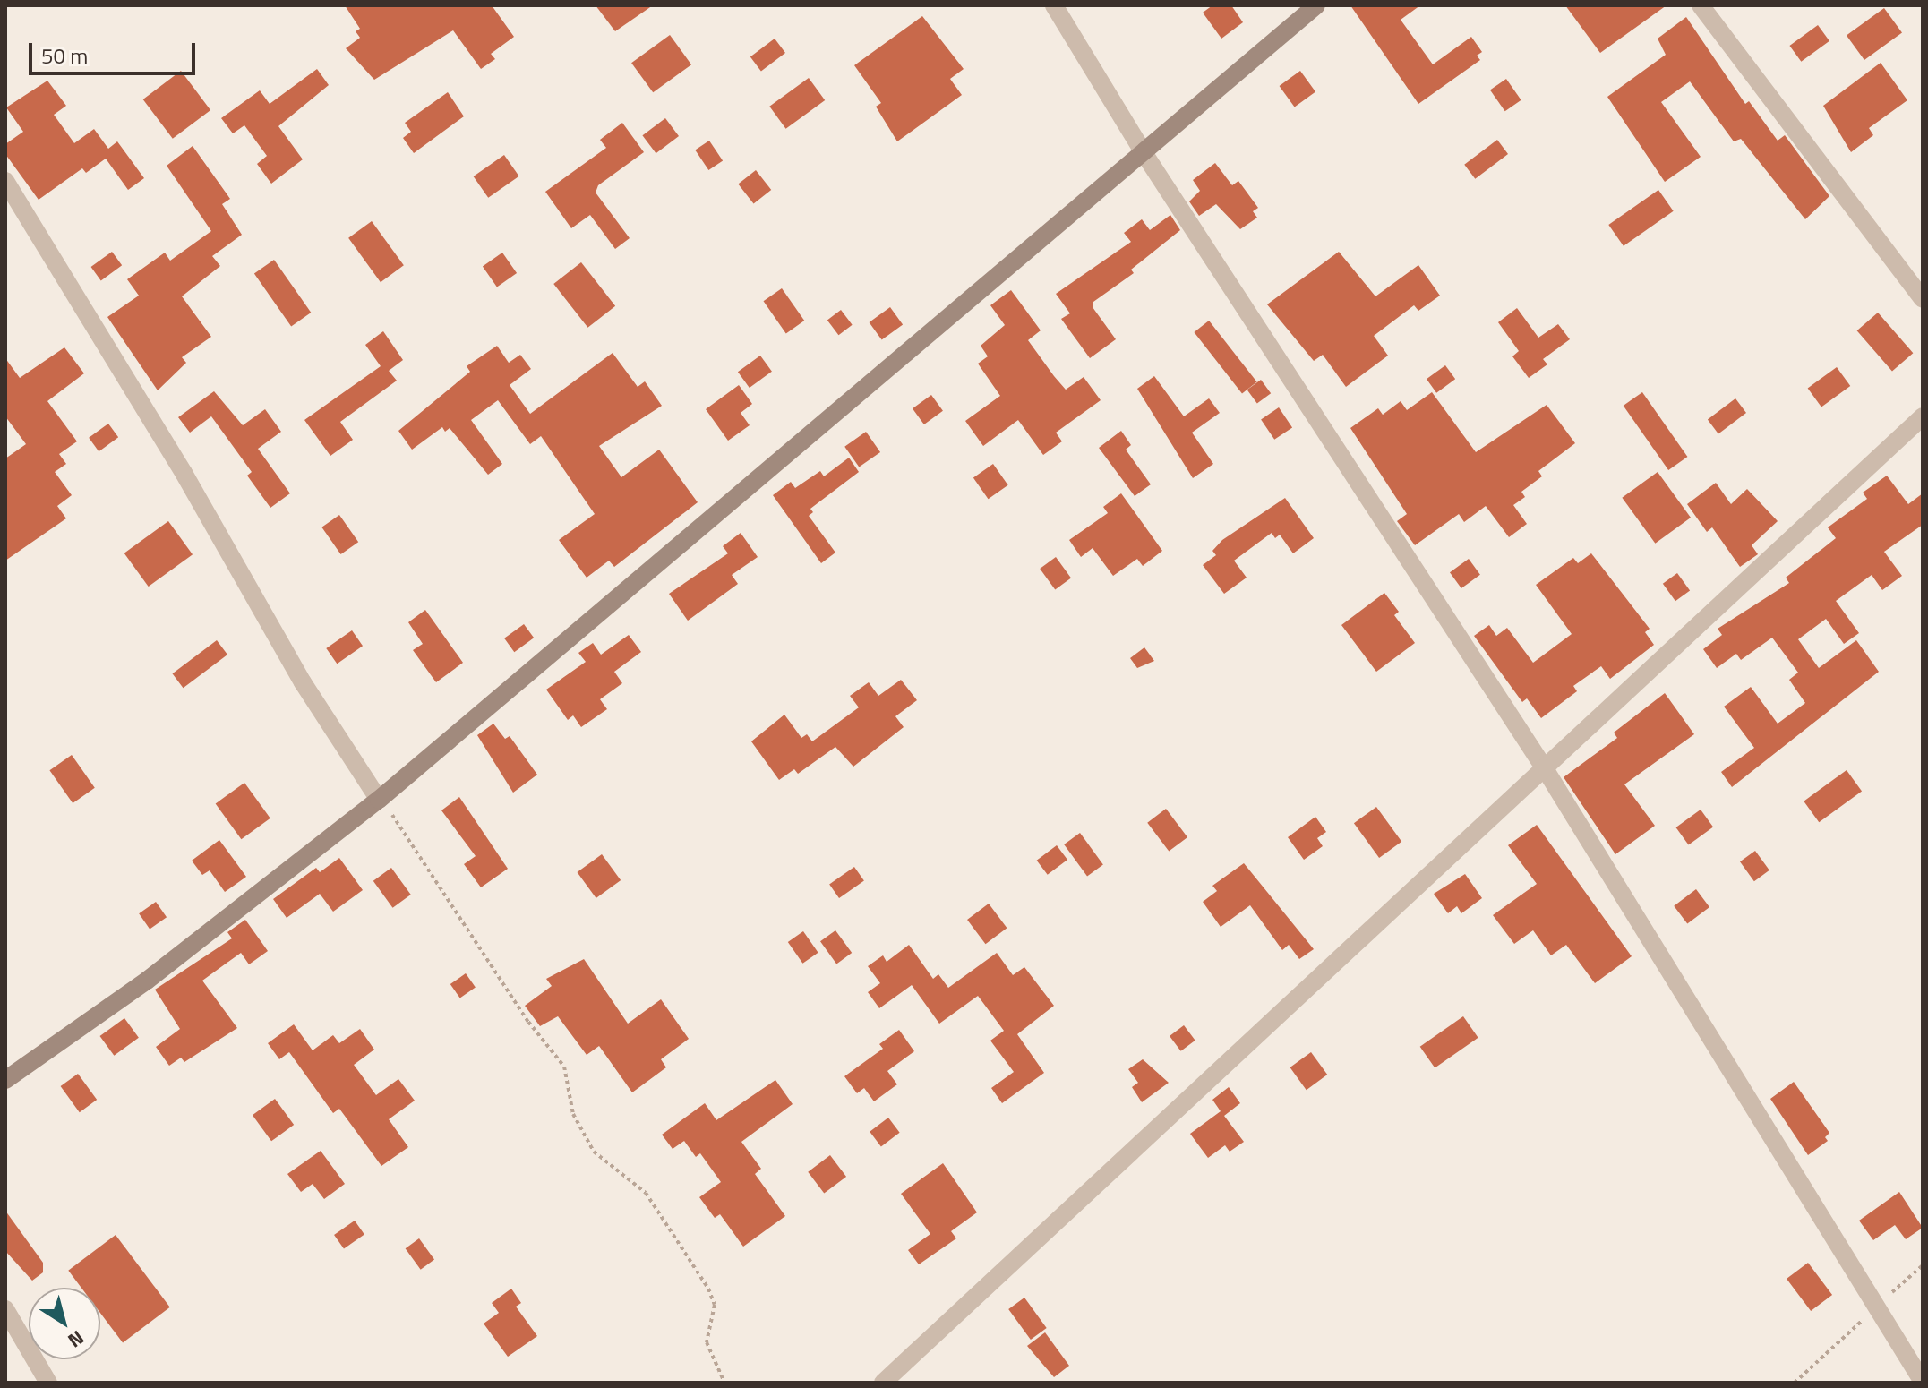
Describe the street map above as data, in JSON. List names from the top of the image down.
{
  "scale_bar": "50 m",
  "north": "bottom right"
}
